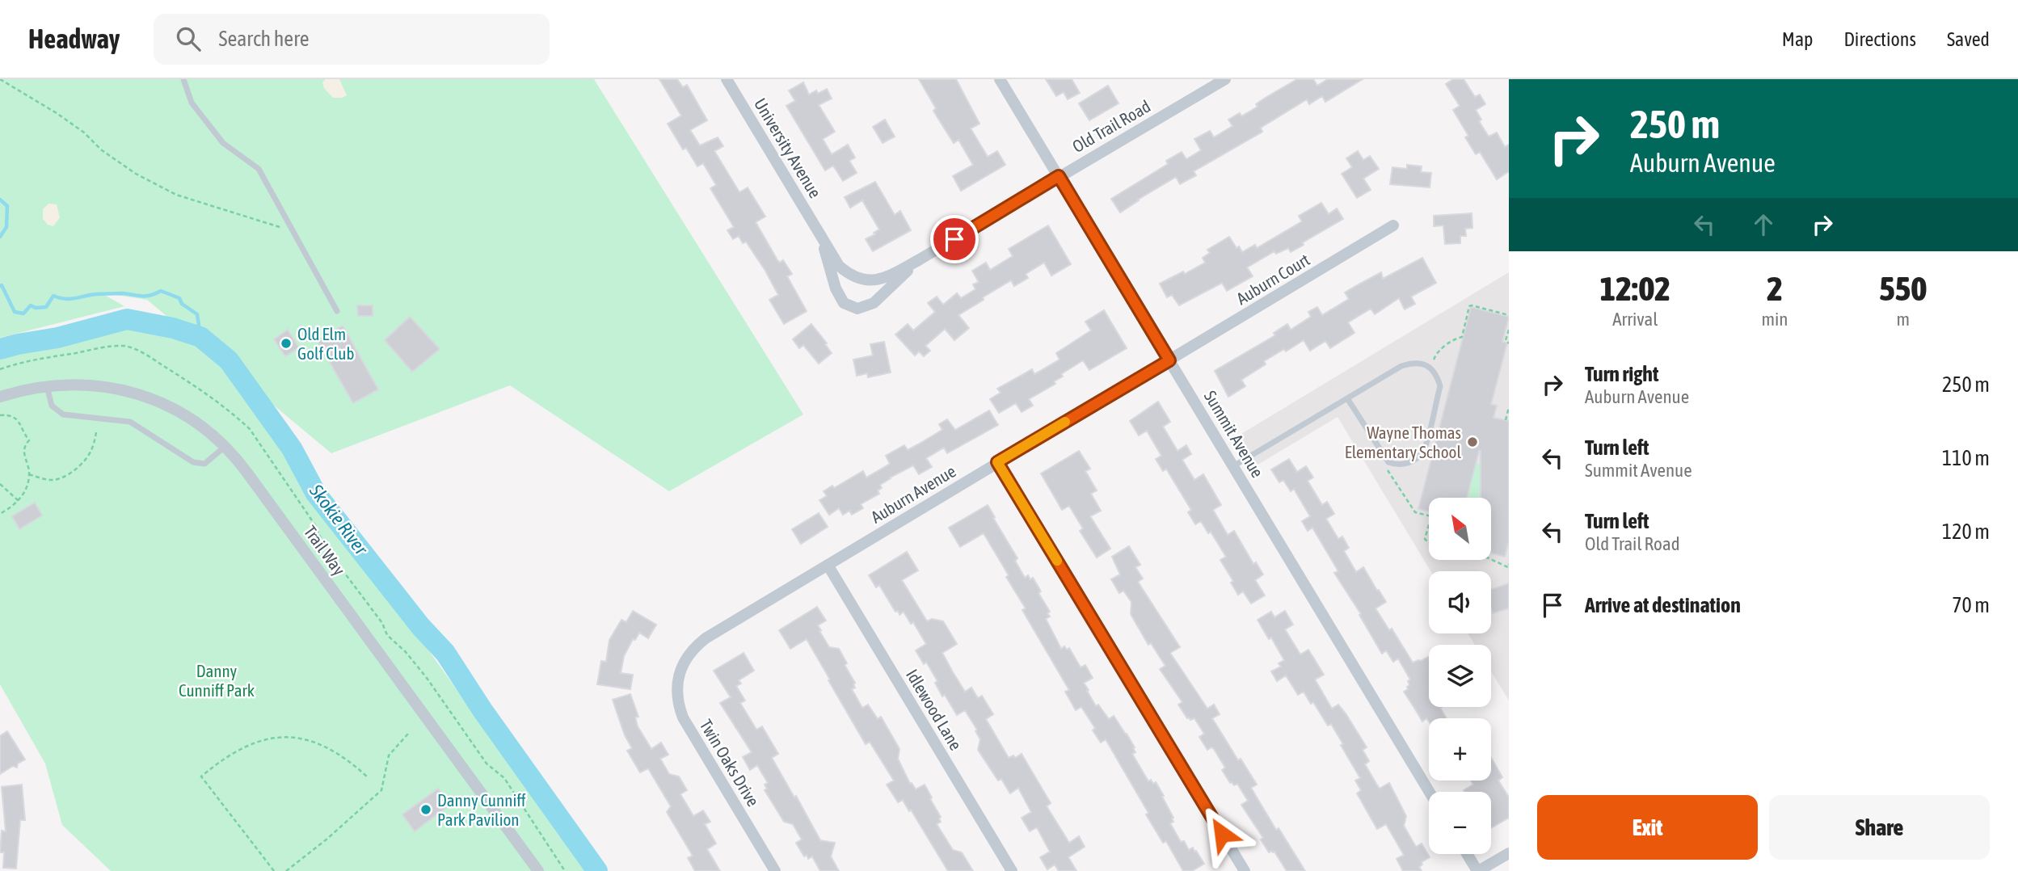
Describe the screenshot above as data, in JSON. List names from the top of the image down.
{
  "streets": {
    "street": [
      "Old Trail Road",
      "University Avenue",
      "Auburn Court",
      "Summit Avenue",
      "Auburn Avenue",
      "Trail Way",
      "Idlewood Lane",
      "Twin Oaks Drive"
    ]
  },
  "crossings": [
    ["Old Trail Road", "University Avenue"],
    ["Old Trail Road", "Summit Avenue"],
    ["Auburn Court", "Summit Avenue"],
    ["Auburn Court", "Auburn Avenue"],
    ["Summit Avenue", "Auburn Avenue"],
    ["Auburn Avenue", "Idlewood Lane"],
    ["Auburn Avenue", "Twin Oaks Drive"]
  ],
  "water": ["Skokie River"],
  "parks": ["Danny Cunniff Park"],
  "places": ["Old Elm Golf Club", "Wayne Thomas Elementary School", "Danny Cunniff Park Pavilion"],
  "north": "top left",
  "page": {
    "header": "Headway",
    "search": "Search here",
    "nav": ["Map", "Directions", "Saved"],
    "turn": ["250 m", "Auburn Avenue"],
    "eta": [
      "12:02",
      "Arrival",
      "2",
      "min",
      "550",
      "m"
    ],
    "list": [
      {
        "name": "Turn right",
        "note": "Auburn Avenue",
        "value": "250 m"
      },
      {
        "name": "Turn left",
        "note": "Summit Avenue",
        "value": "110 m"
      },
      {
        "name": "Turn left",
        "note": "Old Trail Road",
        "value": "120 m"
      },
      {
        "name": "Arrive at destination",
        "value": "70 m"
      }
    ],
    "map_buttons": ["+", "−"],
    "buttons": ["Exit", "Share"]
  }
}
